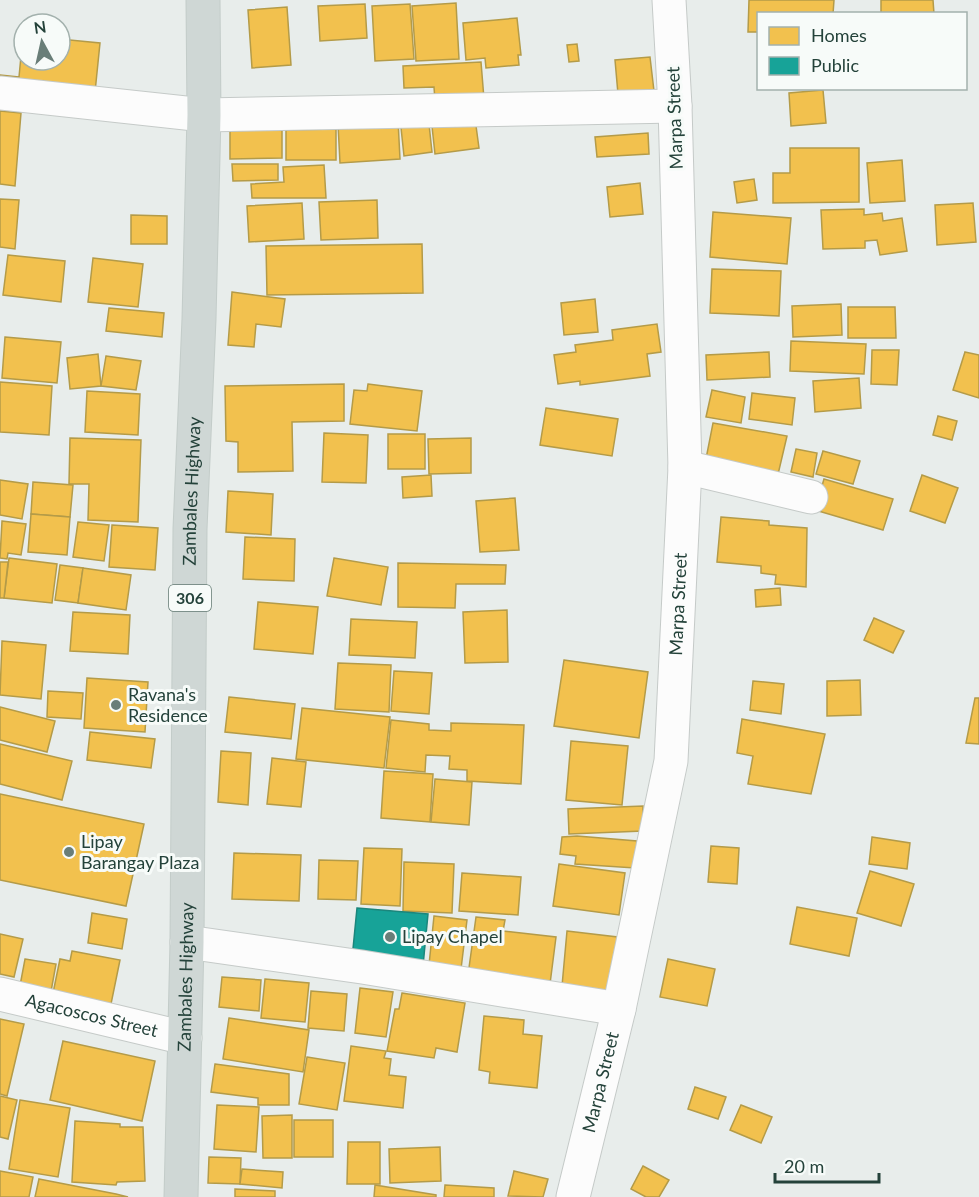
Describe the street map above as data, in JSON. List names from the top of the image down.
{
  "streets": {
    "main road": ["Zambales Highway", "306"],
    "street": ["Marpa Street", "Agacoscos Street"]
  },
  "crossings": [
    ["Zambales Highway", "Agacoscos Street"]
  ],
  "places": ["Ravana's Residence", "Lipay Barangay Plaza", "Lipay Chapel"],
  "legend": ["Homes", "Public"],
  "scale_bar": "20 m",
  "north": "top"
}
